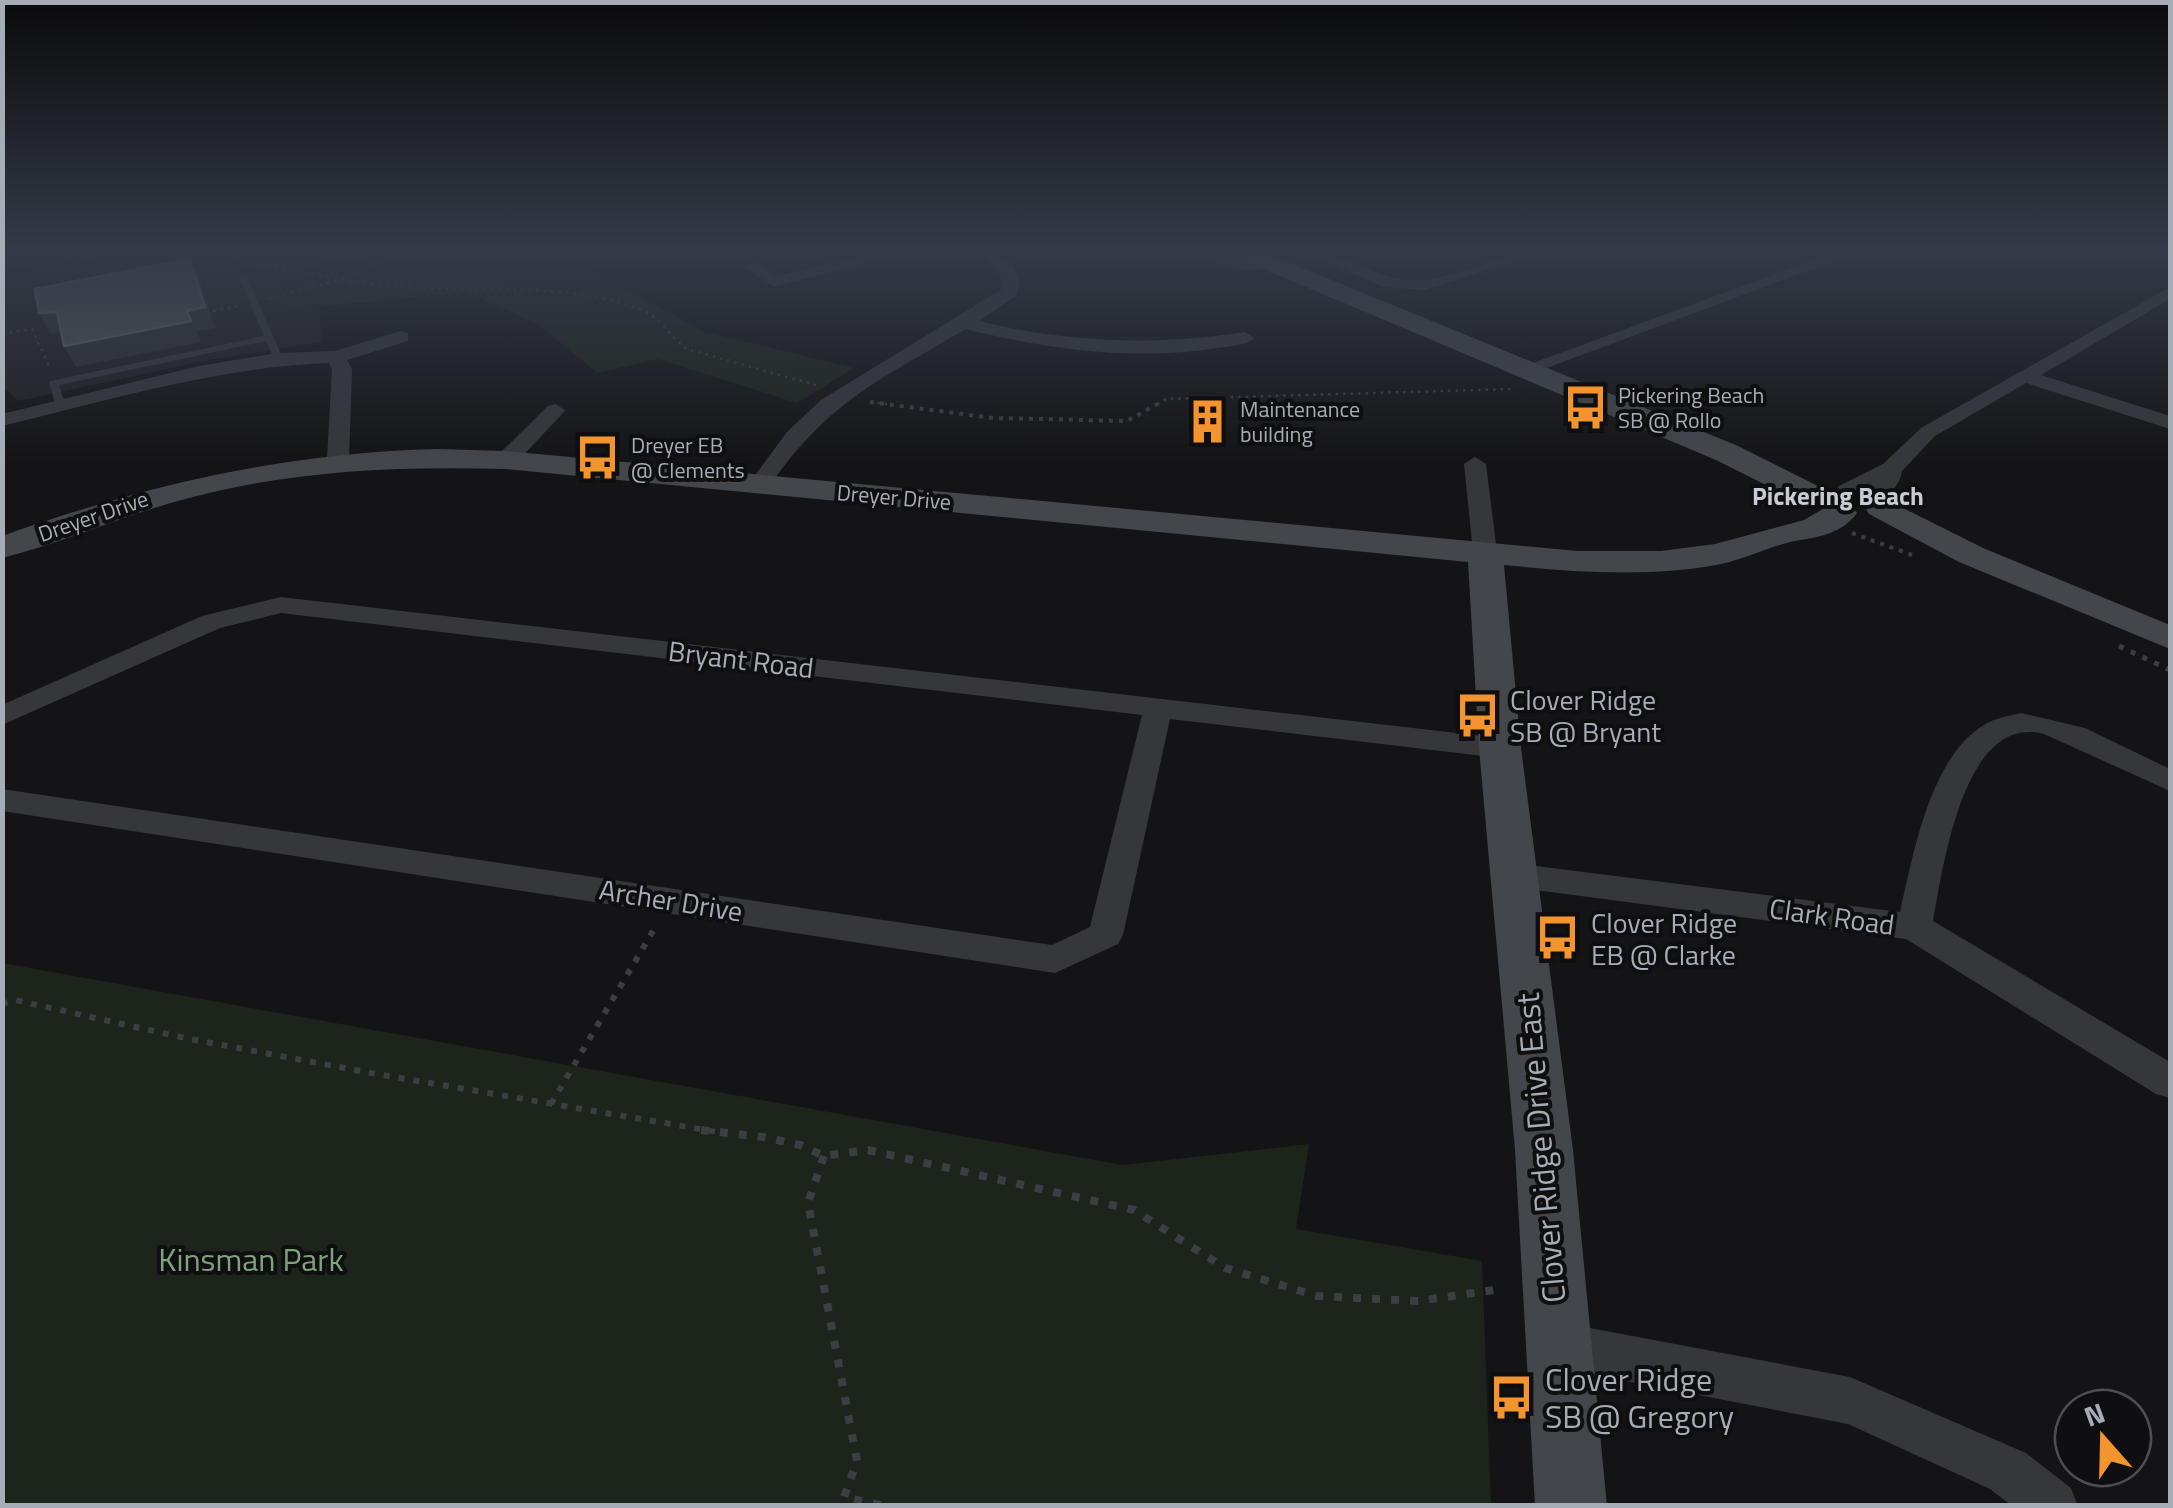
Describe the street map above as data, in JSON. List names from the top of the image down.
{
  "streets": {
    "street": [
      "Dreyer Drive",
      "Bryant Road",
      "Archer Drive",
      "Clark Road",
      "Clover Ridge Drive East"
    ]
  },
  "crossings": [
    ["Dreyer Drive", "Clover Ridge Drive East"],
    ["Bryant Road", "Archer Drive"],
    ["Bryant Road", "Clover Ridge Drive East"],
    ["Clark Road", "Clover Ridge Drive East"]
  ],
  "districts": ["Pickering Beach"],
  "parks": ["Kinsman Park"],
  "places": {
    "bus stop": [
      "Pickering Beach SB @ Rollo",
      "Dreyer EB @ Clements",
      "Clover Ridge SB @ Bryant",
      "Clover Ridge EB @ Clarke",
      "Clover Ridge SB @ Gregory"
    ],
    "building": ["Maintenance building"]
  },
  "north": "top"
}
